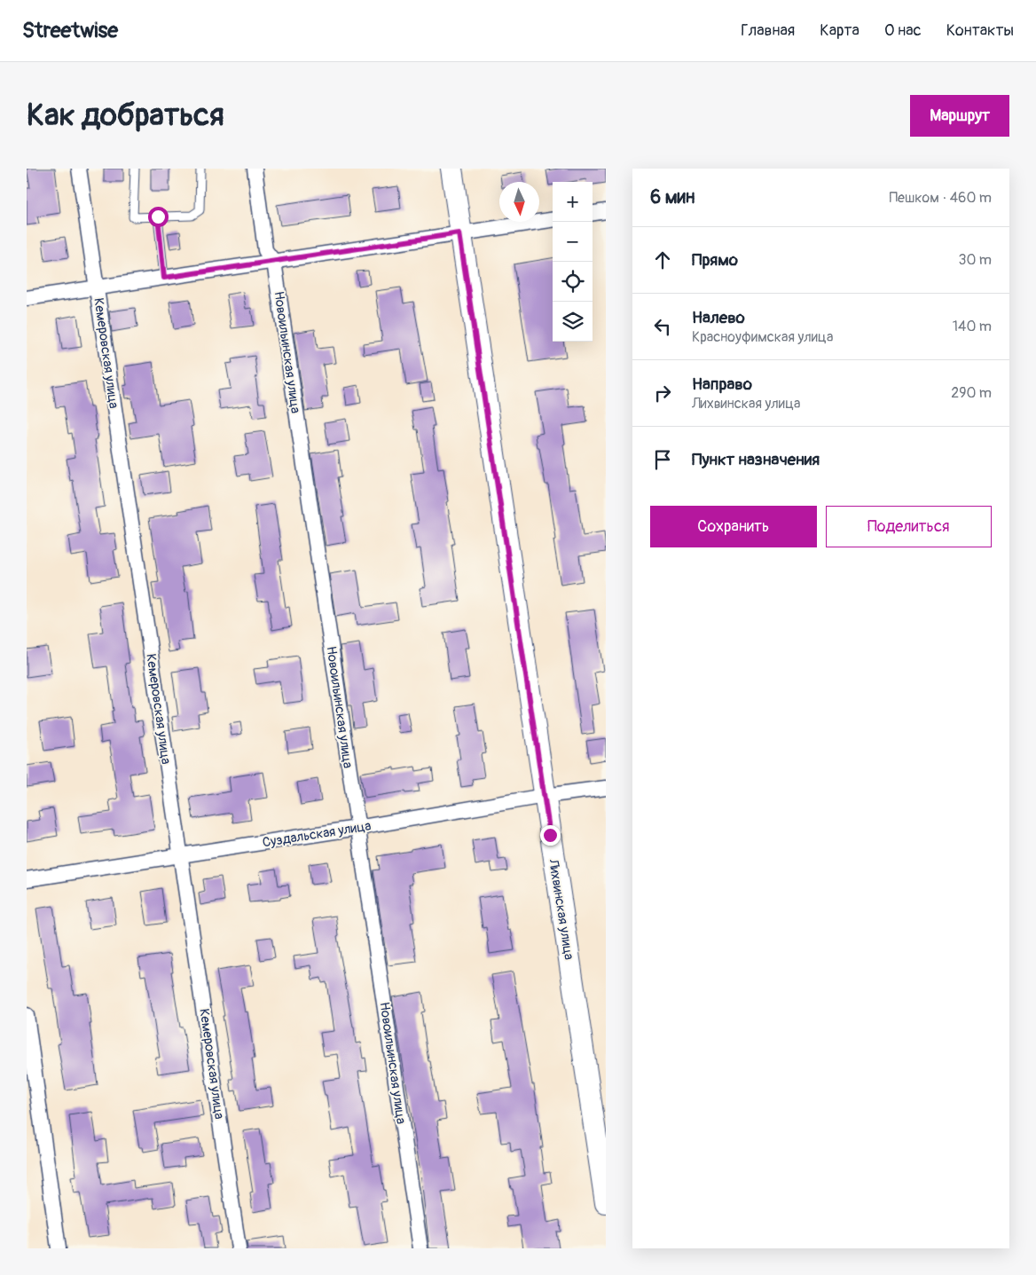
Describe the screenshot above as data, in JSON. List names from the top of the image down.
{
  "streets": {
    "main road": ["Лихвинская улица"],
    "street": ["Новоильинская улица", "Кемеровская улица", "Суздальская улица"]
  },
  "crossings": [
    ["Новоильинская улица", "Суздальская улица"],
    ["Кемеровская улица", "Суздальская улица"],
    ["Суздальская улица", "Лихвинская улица"]
  ],
  "north": "bottom",
  "page": {
    "header": "Streetwise",
    "nav": [
      "Главная",
      "Карта",
      "О нас",
      "Контакты"
    ],
    "buttons": [
      "Маршрут",
      ["Сохранить", "Поделиться"]
    ],
    "title": "Как добраться",
    "heading": ["6 мин", "Пешком · 460 m"],
    "map_buttons": ["+", "−"],
    "list": [
      ["Прямо", "30 m"],
      ["Налево", "Красноуфимская улица", "140 m"],
      ["Направо", "Лихвинская улица", "290 m"],
      "Пункт назначения"
    ]
  }
}
